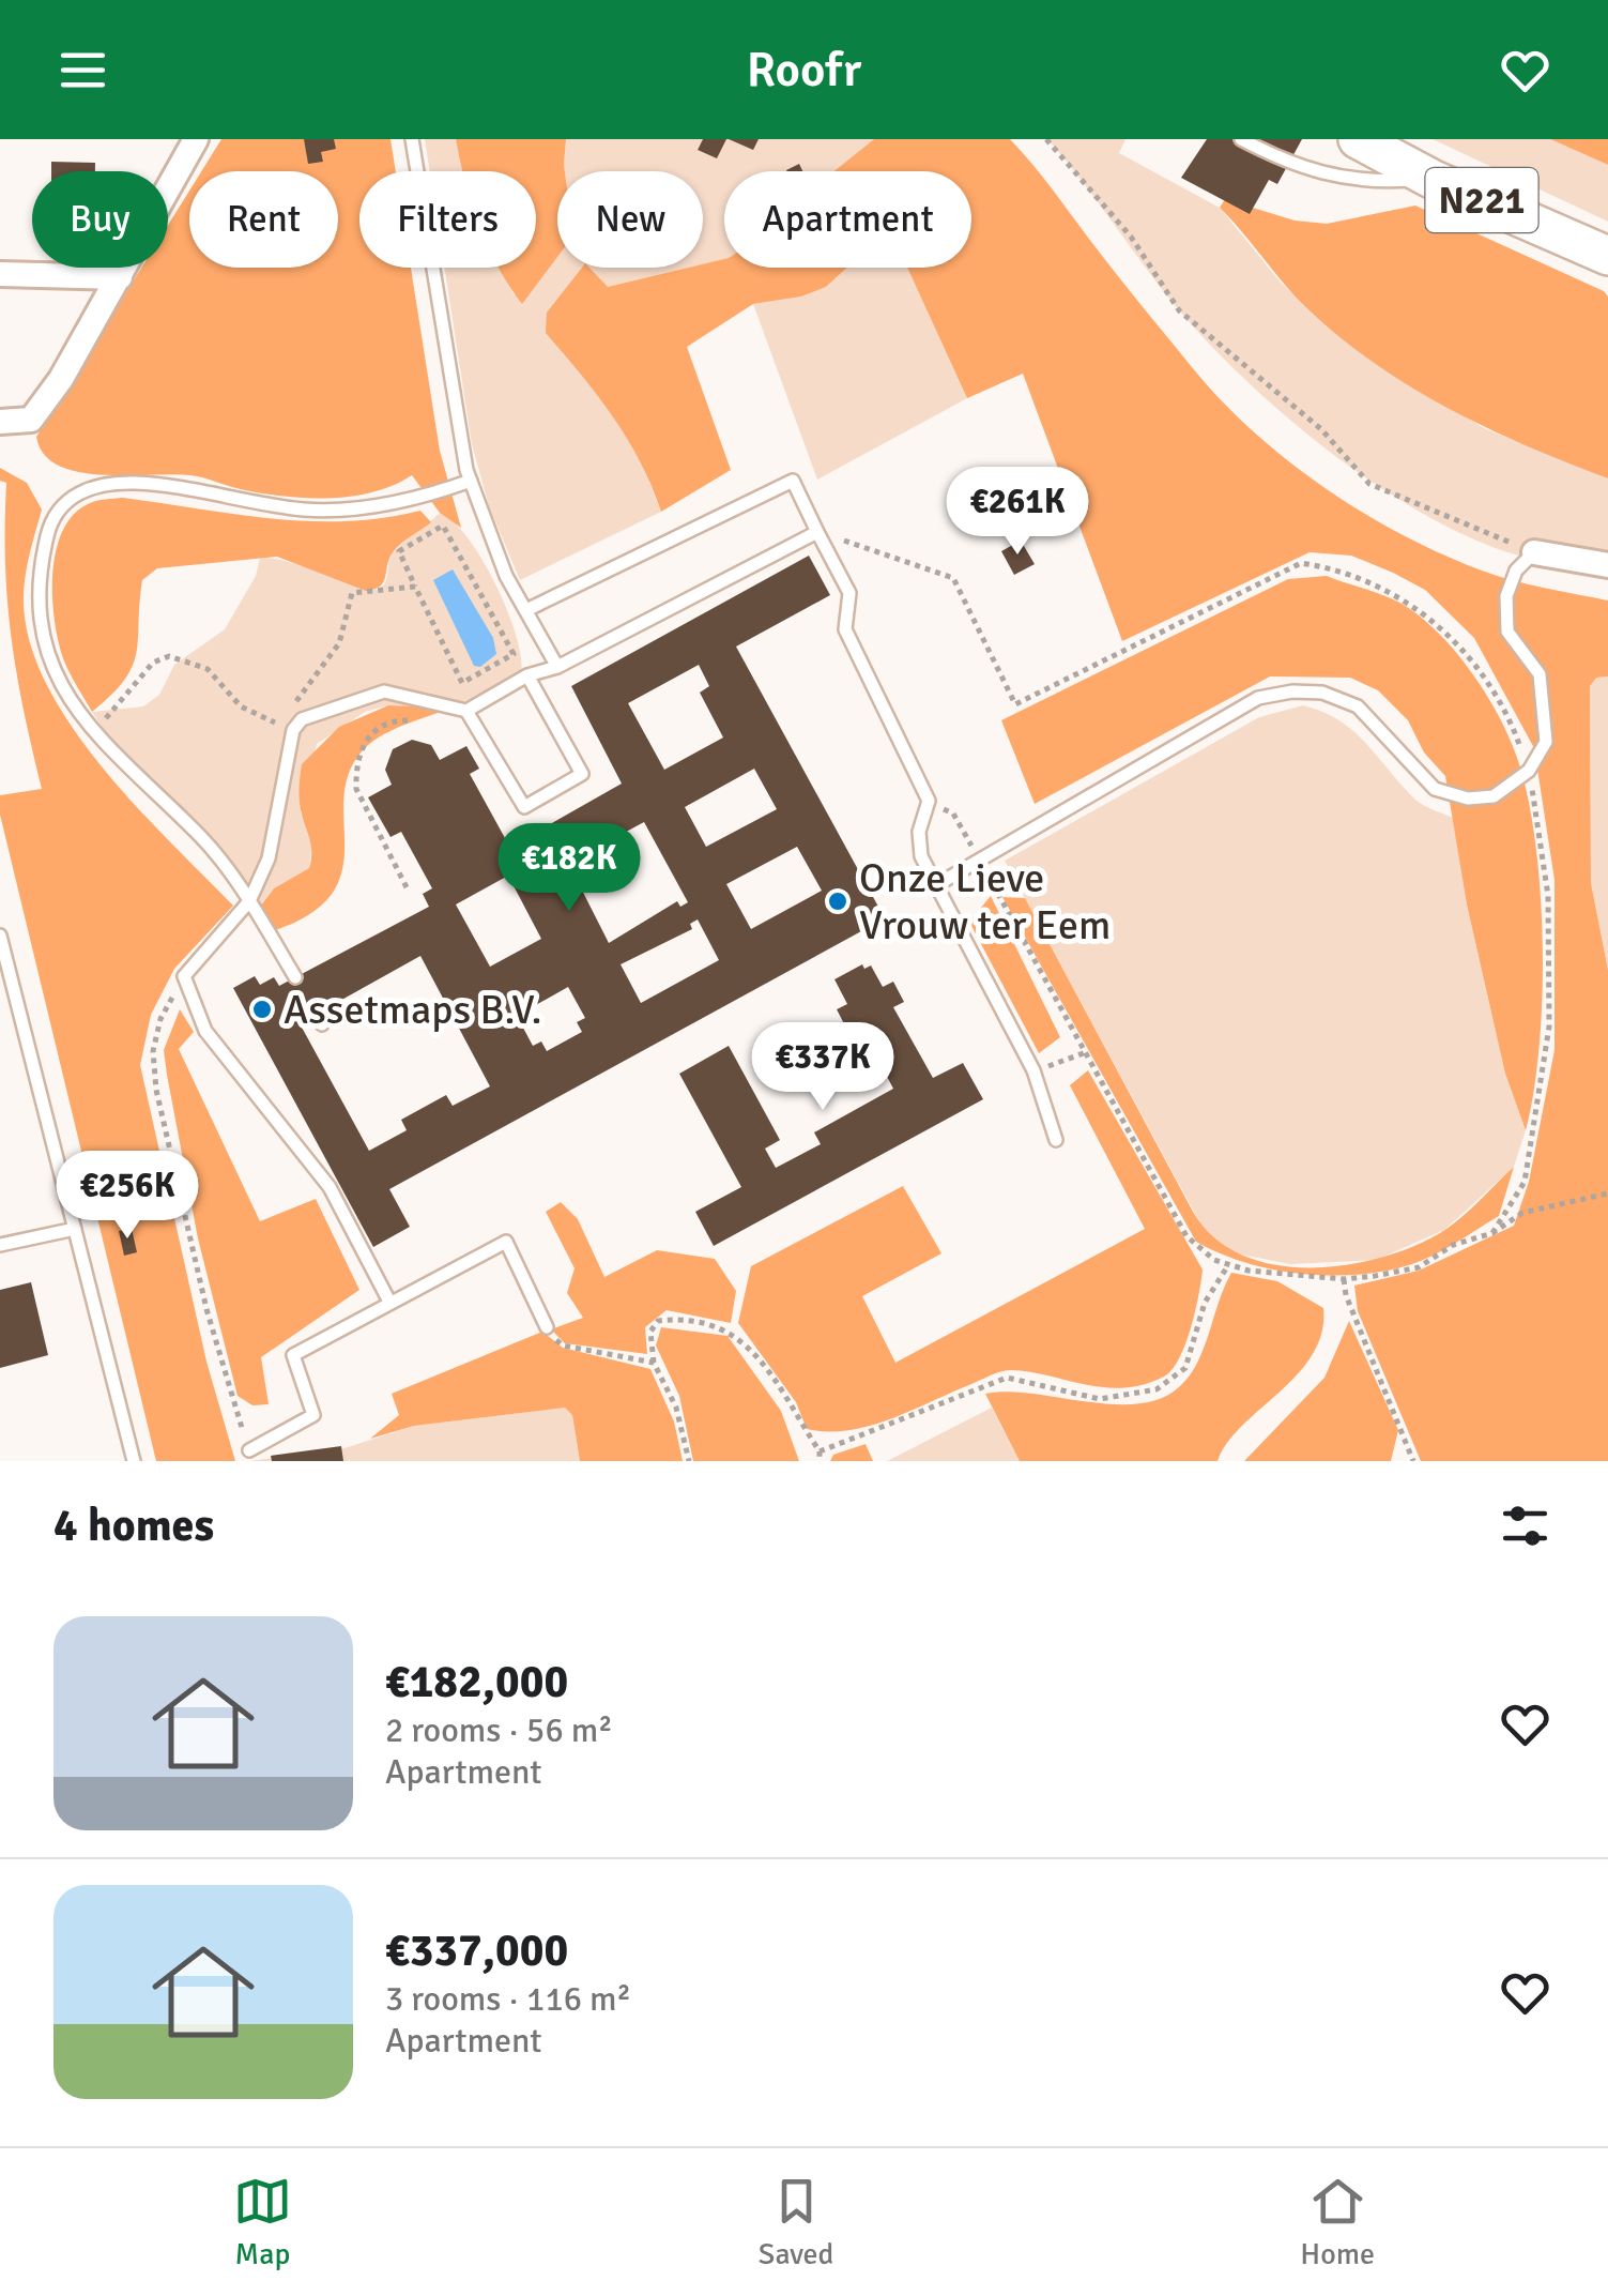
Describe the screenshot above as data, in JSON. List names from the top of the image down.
{
  "streets": {
    "main road": ["N221"]
  },
  "places": ["Onze Lieve Vrouw ter Eem", "Assetmaps B.V."],
  "page": {
    "header": "Roofr",
    "chip": [
      "Buy",
      "Rent",
      "Filters",
      "New",
      "Apartment"
    ],
    "price": [
      "€261K",
      "€182K",
      "€337K",
      "€256K"
    ],
    "heading": "4 homes",
    "list": [
      {
        "name": "€182,000",
        "note": "2 rooms · 56 m² · Apartment"
      },
      {
        "name": "€337,000",
        "note": "3 rooms · 116 m² · Apartment"
      }
    ],
    "tabs": ["Map", "Saved", "Home"]
  }
}
